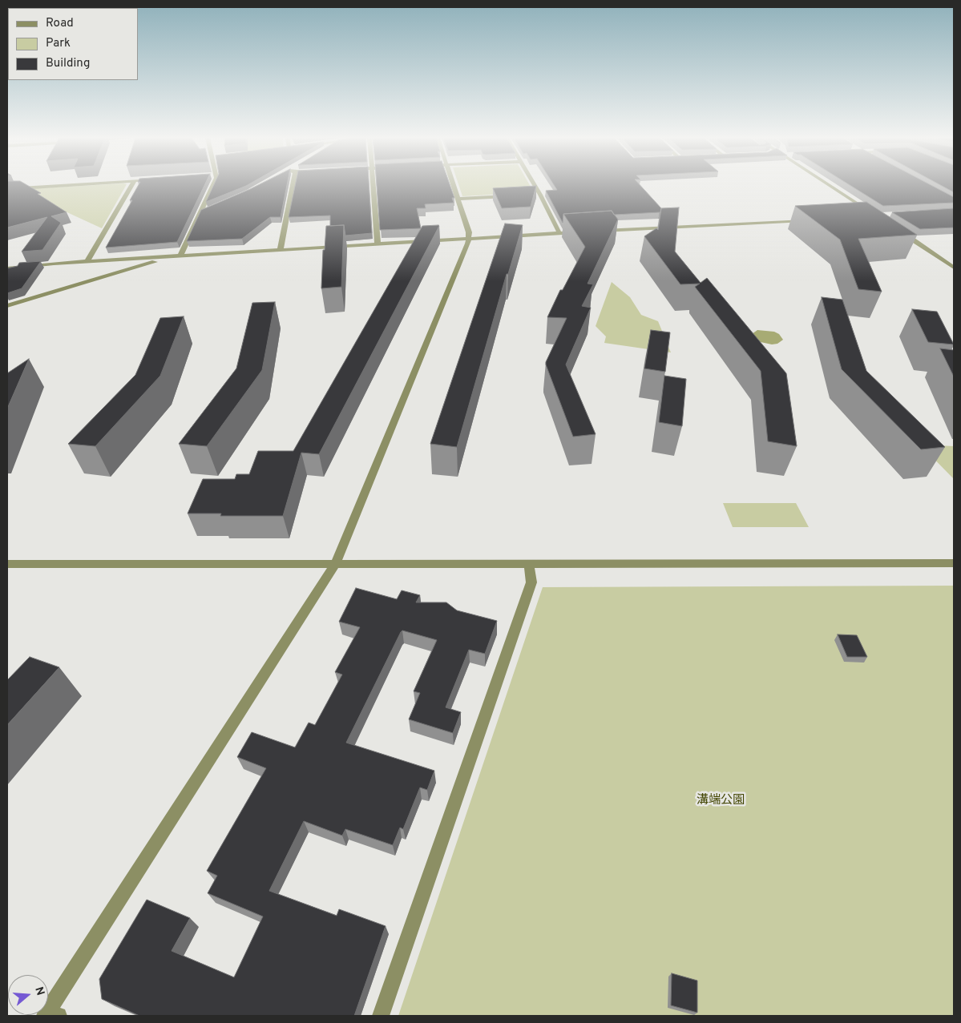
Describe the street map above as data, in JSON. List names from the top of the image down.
{
  "parks": ["溝端公園"],
  "legend": ["Road", "Park", "Building"],
  "north": "right"
}
